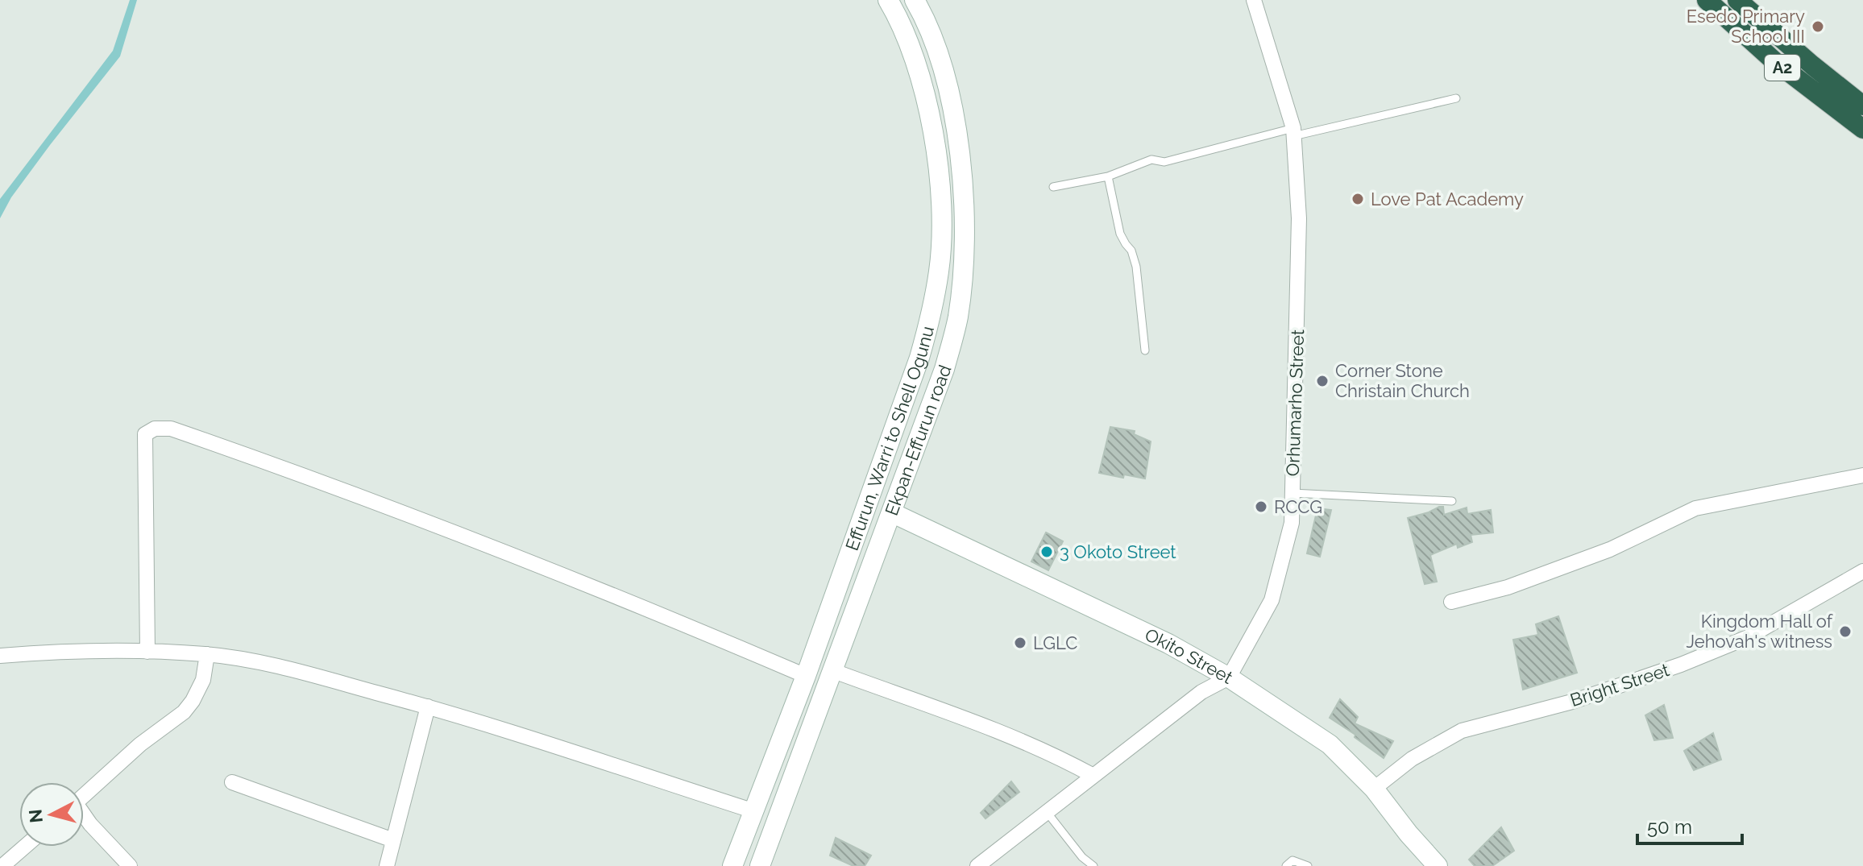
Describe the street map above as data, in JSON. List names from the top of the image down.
{
  "streets": {
    "highway": ["A2"],
    "main road": ["Effurun, Warri to Shell Ogunu", "Ekpan-Effurun road", "Okito Street"],
    "street": ["Orhumarho Street", "Bright Street"]
  },
  "crossings": [
    ["Orhumarho Street", "Okito Street"],
    ["Ekpan-Effurun road", "Okito Street"],
    ["Okito Street", "Bright Street"]
  ],
  "places": [
    "Esedo Primary School III",
    "Love Pat Academy",
    "Corner Stone Christain Church",
    "RCCG",
    "3 Okoto Street",
    "Kingdom Hall of Jehovah's witness",
    "LGLC"
  ],
  "scale_bar": "50 m",
  "north": "left"
}
